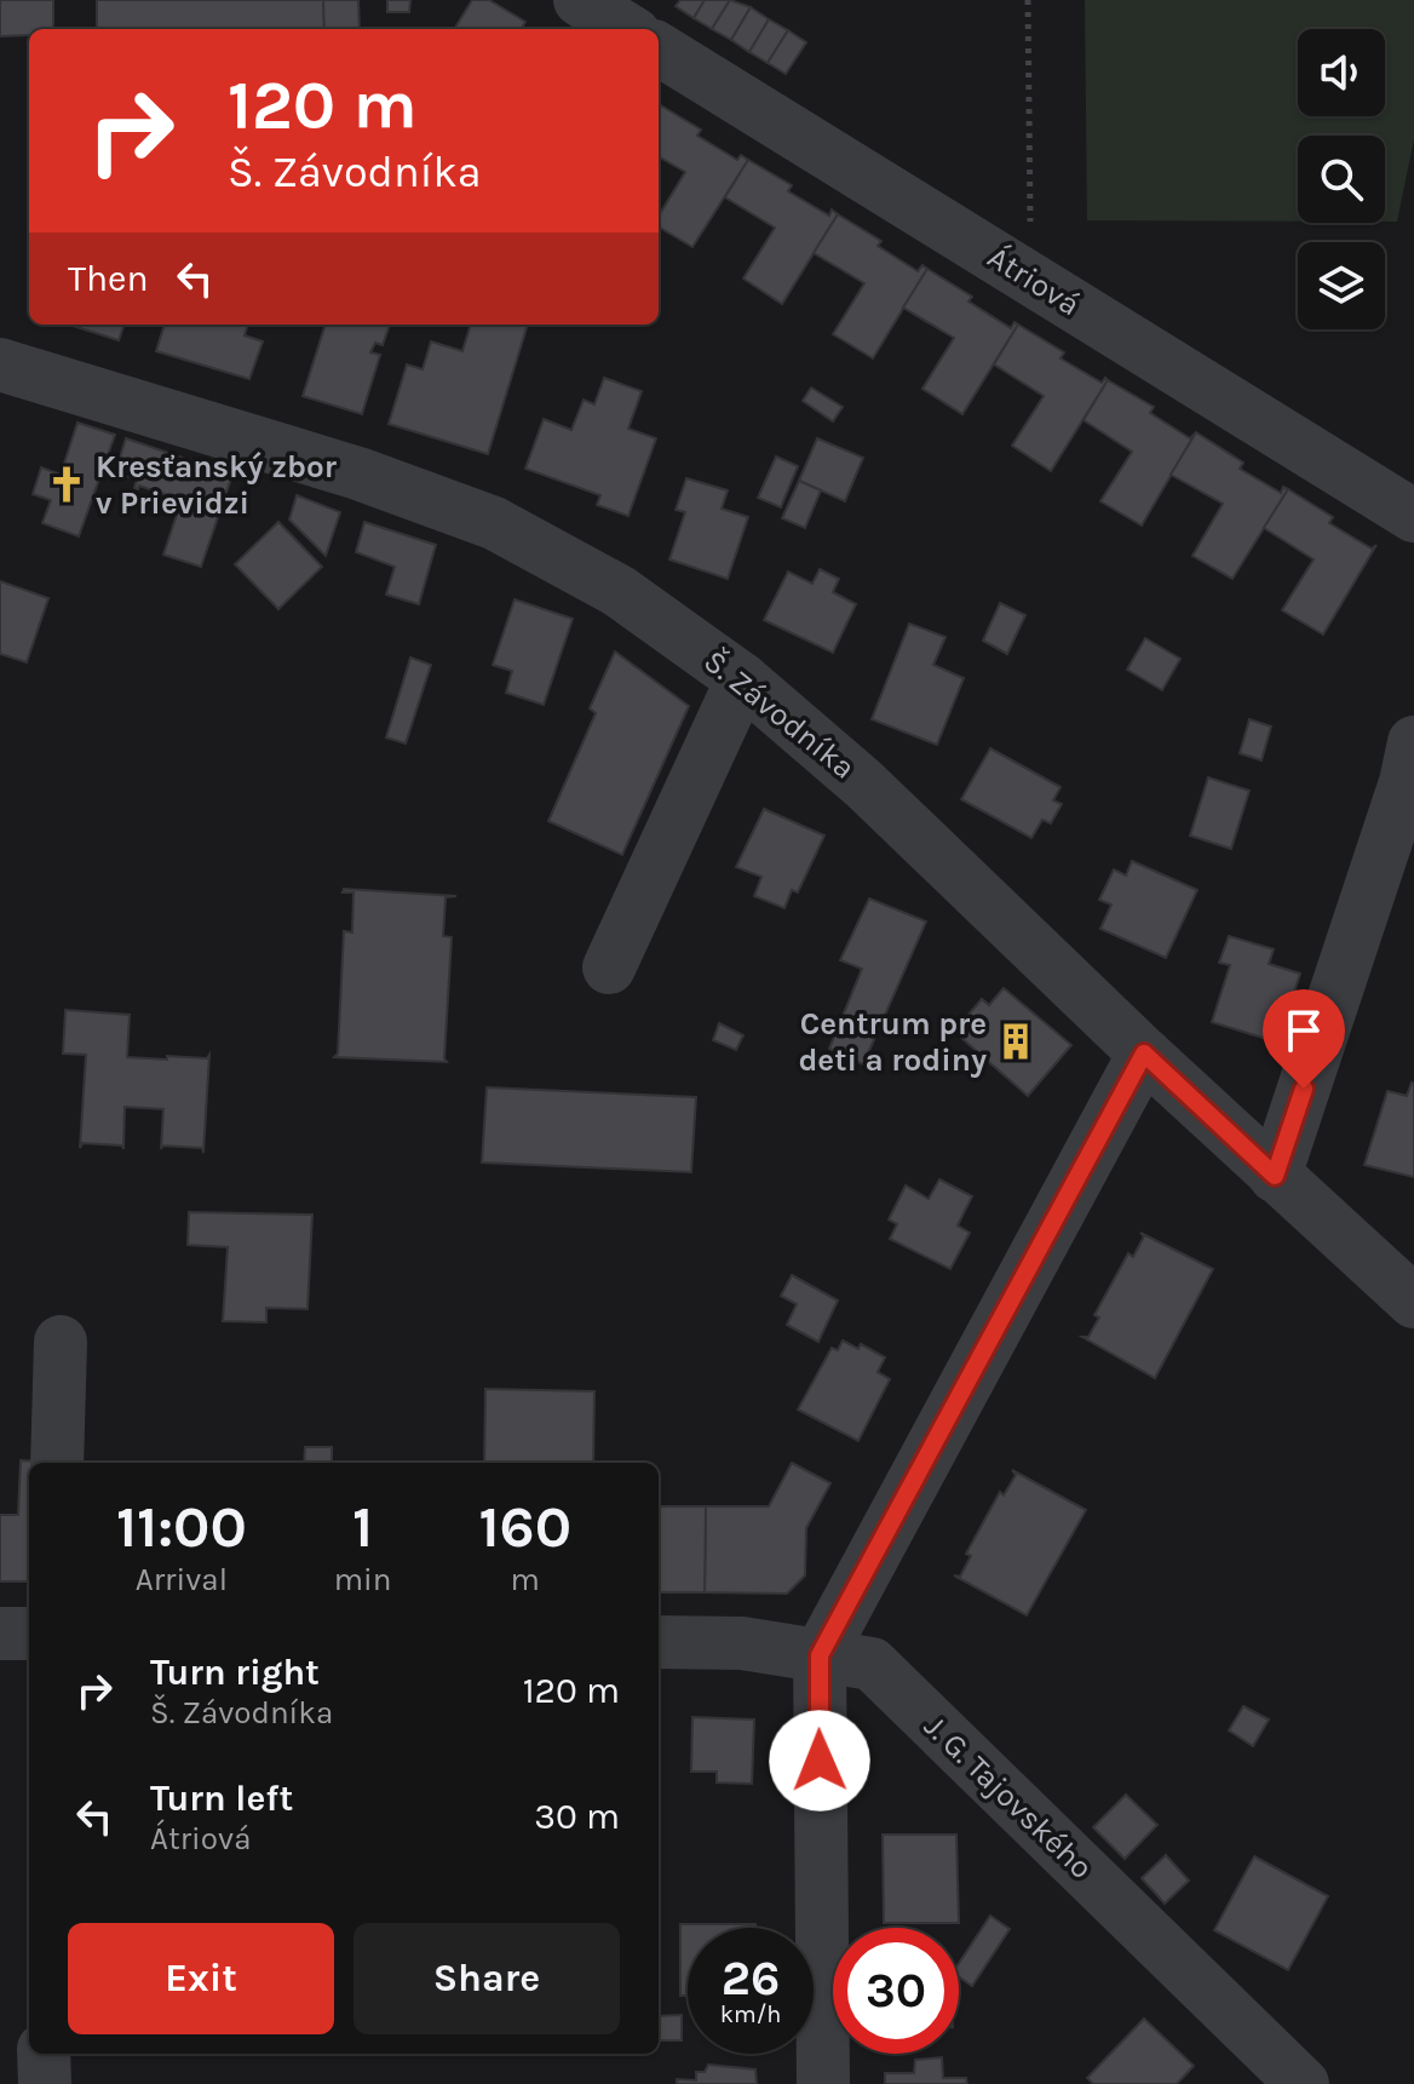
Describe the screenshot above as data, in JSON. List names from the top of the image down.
{
  "streets": {
    "street": ["Átriová", "Š. Závodníka", "J. G. Tajovského"]
  },
  "places": {
    "church": ["Kresťanský zbor v Prievidzi"],
    "building": ["Centrum pre deti a rodiny"]
  },
  "page": {
    "turn": ["120 m", "Š. Závodníka"],
    "then": "Then",
    "eta": [
      "11:00",
      "Arrival",
      "1",
      "min",
      "160",
      "m"
    ],
    "list": [
      {
        "name": "Turn right",
        "note": "Š. Závodníka",
        "value": "120 m"
      },
      {
        "name": "Turn left",
        "note": "Átriová",
        "value": "30 m"
      }
    ],
    "buttons": ["Exit", "Share"],
    "speed": "26 km/h",
    "limit": "30"
  }
}
